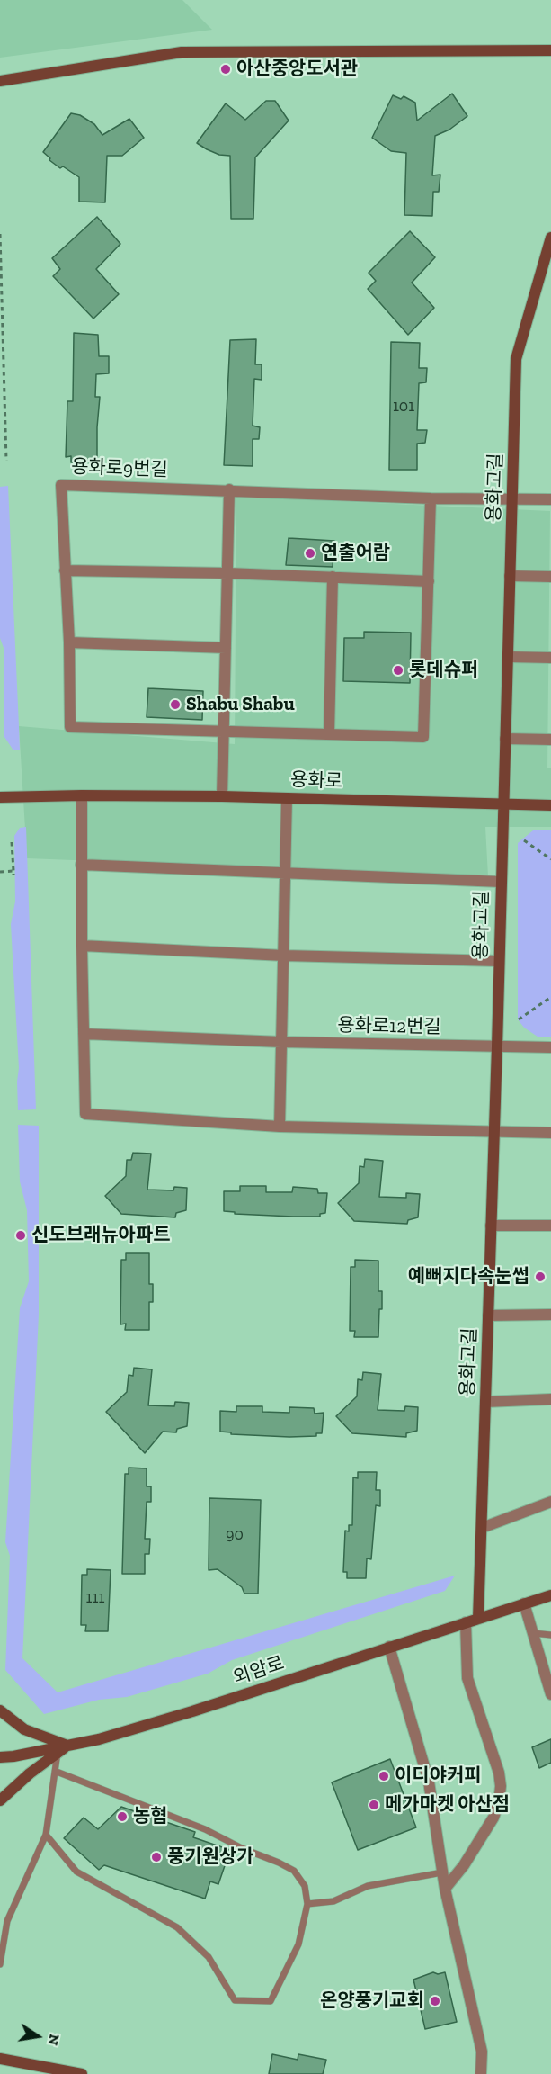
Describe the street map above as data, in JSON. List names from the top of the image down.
{
  "streets": {
    "street": [
      "용화로9번길",
      "용화고길",
      "용화로",
      "용화로12번길",
      "외암로"
    ]
  },
  "crossings": [
    ["용화로9번길", "용화고길"],
    ["용화고길", "용화로"],
    ["용화고길", "용화로12번길"],
    ["용화고길", "외암로"]
  ],
  "places": [
    "아산중앙도서관",
    "연출어람",
    "롯데슈퍼",
    "Shabu Shabu",
    "신도브래뉴아파트",
    "예뻐지다속눈썹",
    "이디야커피",
    "메가마켓 아산점",
    "농협",
    "풍기원상가",
    "온양풍기교회"
  ],
  "house_numbers": ["101", "90", "111"],
  "north": "right"
}
